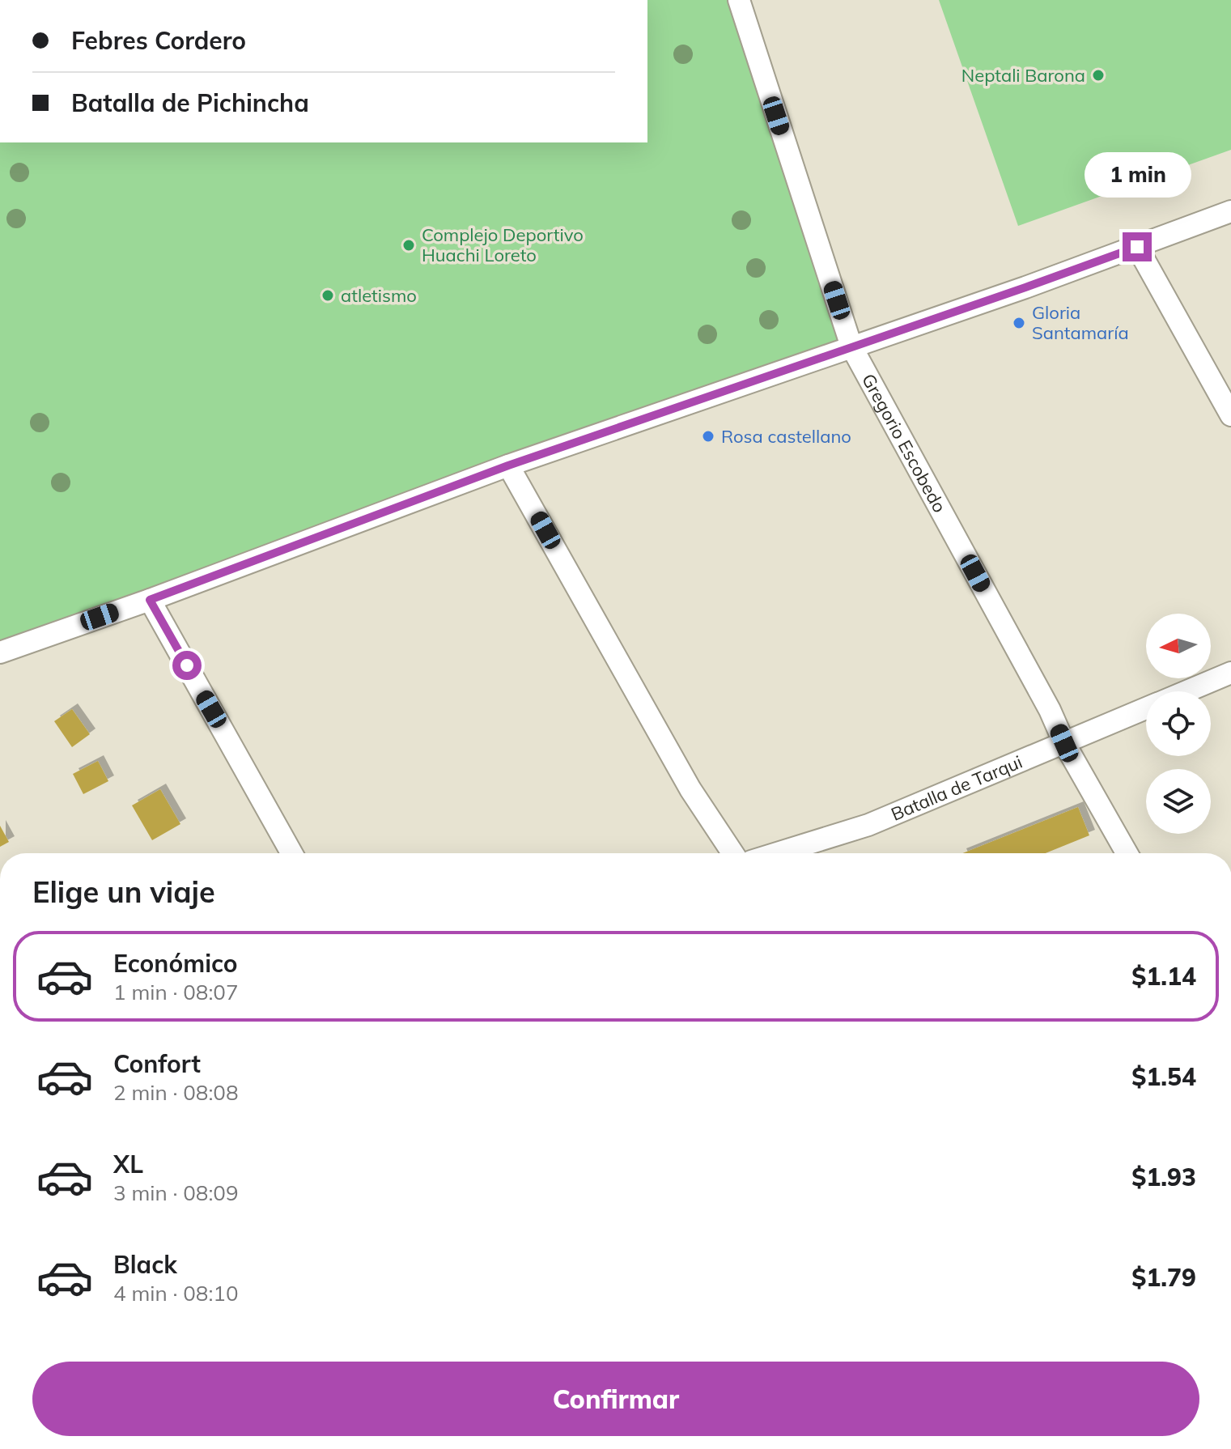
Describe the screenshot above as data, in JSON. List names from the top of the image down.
{
  "streets": {
    "street": ["Gregorio Escobedo", "Batalla de Tarqui"]
  },
  "crossings": [
    ["Gregorio Escobedo", "Batalla de Tarqui"]
  ],
  "places": [
    "Neptali Barona",
    "Complejo Deportivo Huachi Loreto",
    "atletismo",
    "Gloria Santamaría",
    "Rosa castellano"
  ],
  "north": "left",
  "page": {
    "banner": ["Febres Cordero", "Batalla de Pichincha"],
    "bubble": "1 min",
    "heading": "Elige un viaje",
    "list": [
      {
        "name": "Económico",
        "note": "1 min · 08:07",
        "value": "$1.14"
      },
      {
        "name": "Confort",
        "note": "2 min · 08:08",
        "value": "$1.54"
      },
      {
        "name": "XL",
        "note": "3 min · 08:09",
        "value": "$1.93"
      },
      {
        "name": "Black",
        "note": "4 min · 08:10",
        "value": "$1.79"
      }
    ],
    "buttons": "Confirmar"
  }
}
